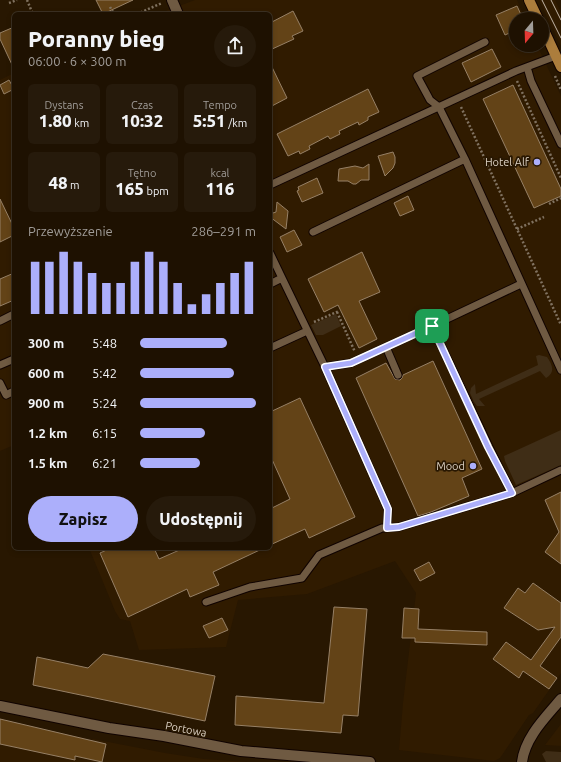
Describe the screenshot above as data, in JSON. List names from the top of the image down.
{
  "streets": {
    "street": ["Portowa"]
  },
  "places": ["Hotel Alf", "Mood"],
  "north": "bottom",
  "page": {
    "heading": ["Poranny bieg", "06:00 · 6 × 300 m"],
    "stats": [
      ["Dystans", "1.80 km"],
      ["Czas", "10:32"],
      ["Tempo", "5:51 /km"],
      ["48 m"],
      ["Tętno", "165 bpm"],
      ["kcal", "116"]
    ],
    "chart": ["Przewyższenie", "286–291 m"],
    "list": [
      {
        "name": "300 m",
        "note": "5:48"
      },
      {
        "name": "600 m",
        "note": "5:42"
      },
      {
        "name": "900 m",
        "note": "5:24"
      },
      {
        "name": "1.2 km",
        "note": "6:15"
      },
      {
        "name": "1.5 km",
        "note": "6:21"
      }
    ],
    "buttons": ["Zapisz", "Udostępnij"]
  }
}
